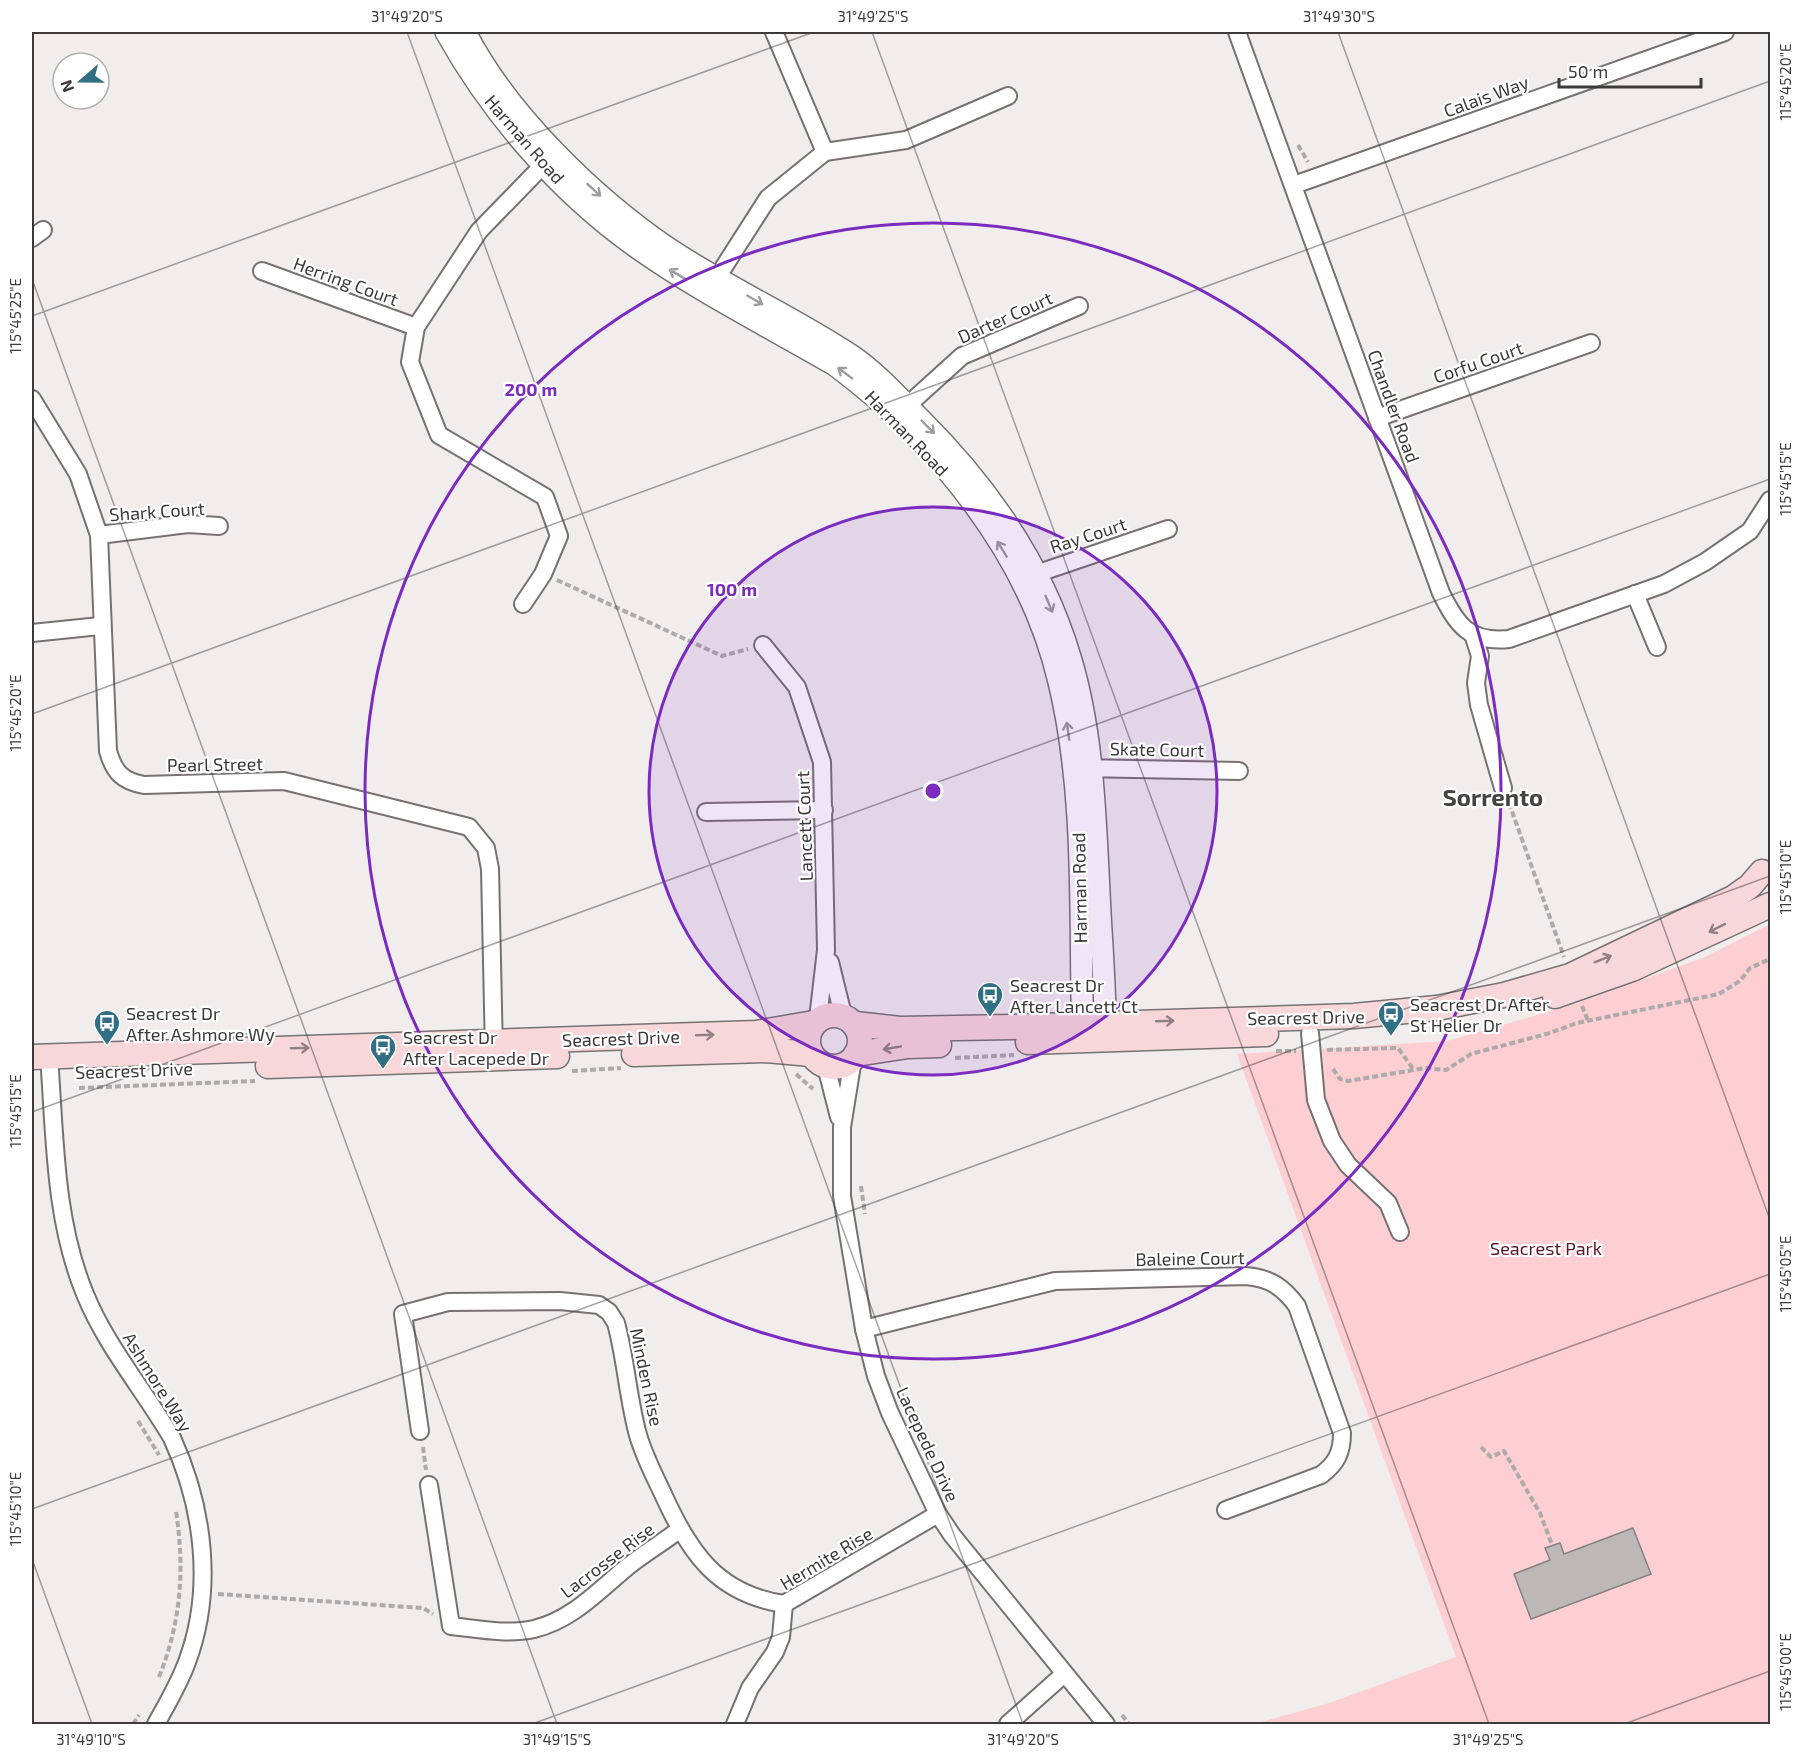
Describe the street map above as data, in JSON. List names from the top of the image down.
{
  "streets": {
    "main road": ["Seacrest Drive"],
    "street": [
      "Calais Way",
      "Harman Road",
      "Herring Court",
      "Darter Court",
      "Corfu Court",
      "Chandler Road",
      "Shark Court",
      "Ray Court",
      "Skate Court",
      "Pearl Street",
      "Lancett Court",
      "Baleine Court",
      "Minden Rise",
      "Ashmore Way",
      "Lacepede Drive",
      "Hermite Rise",
      "Lacrosse Rise"
    ]
  },
  "crossings": [
    ["Calais Way", "Chandler Road"],
    ["Harman Road", "Darter Court"],
    ["Harman Road", "Ray Court"],
    ["Harman Road", "Skate Court"],
    ["Harman Road", "Seacrest Drive"],
    ["Corfu Court", "Chandler Road"],
    ["Shark Court", "Pearl Street"],
    ["Pearl Street", "Seacrest Drive"],
    ["Lancett Court", "Seacrest Drive"],
    ["Lancett Court", "Lacepede Drive"],
    ["Seacrest Drive", "Ashmore Way"],
    ["Seacrest Drive", "Lacepede Drive"],
    ["Baleine Court", "Lacepede Drive"],
    ["Minden Rise", "Hermite Rise"],
    ["Minden Rise", "Lacrosse Rise"],
    ["Lacepede Drive", "Hermite Rise"]
  ],
  "districts": ["Sorrento"],
  "parks": ["Seacrest Park"],
  "places": {
    "bus stop": [
      "Seacrest Dr After Lancett Ct",
      "Seacrest Dr After St Helier Dr",
      "Seacrest Dr After Ashmore Wy",
      "Seacrest Dr After Lacepede Dr"
    ]
  },
  "scale_bar": "50 m",
  "north": "left",
  "coordinates": [
    "31°49'20\"S",
    "31°49'25\"S",
    "31°49'30\"S",
    "115°45'20\"E",
    "115°45'25\"E",
    "115°45'15\"E",
    "115°45'10\"E",
    "115°45'05\"E",
    "115°45'00\"E",
    "31°49'10\"S",
    "31°49'15\"S"
  ],
  "rings": ["200 m", "100 m"]
}
